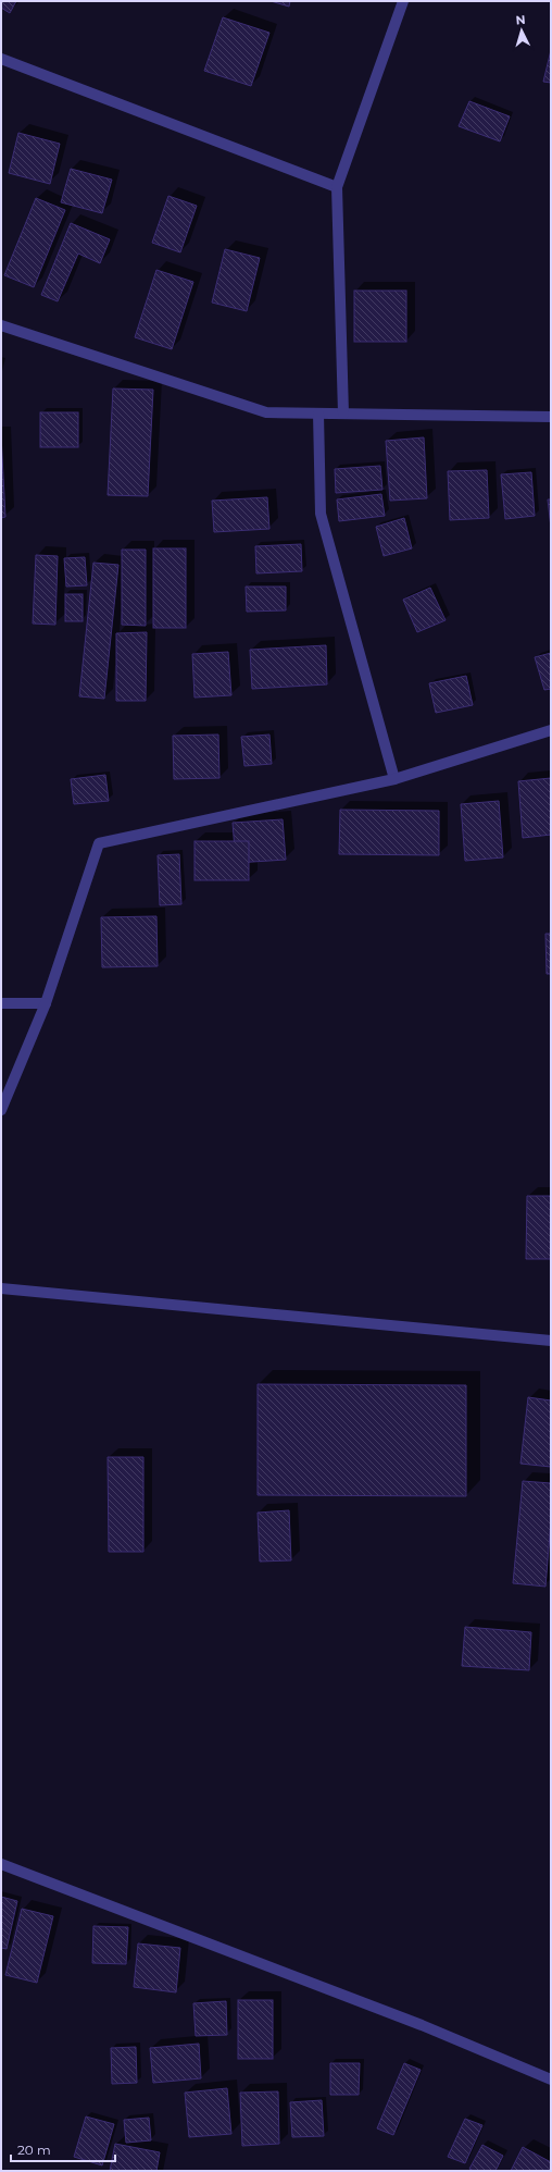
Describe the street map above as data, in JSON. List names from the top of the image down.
{
  "scale_bar": "20 m",
  "north": "top"
}
